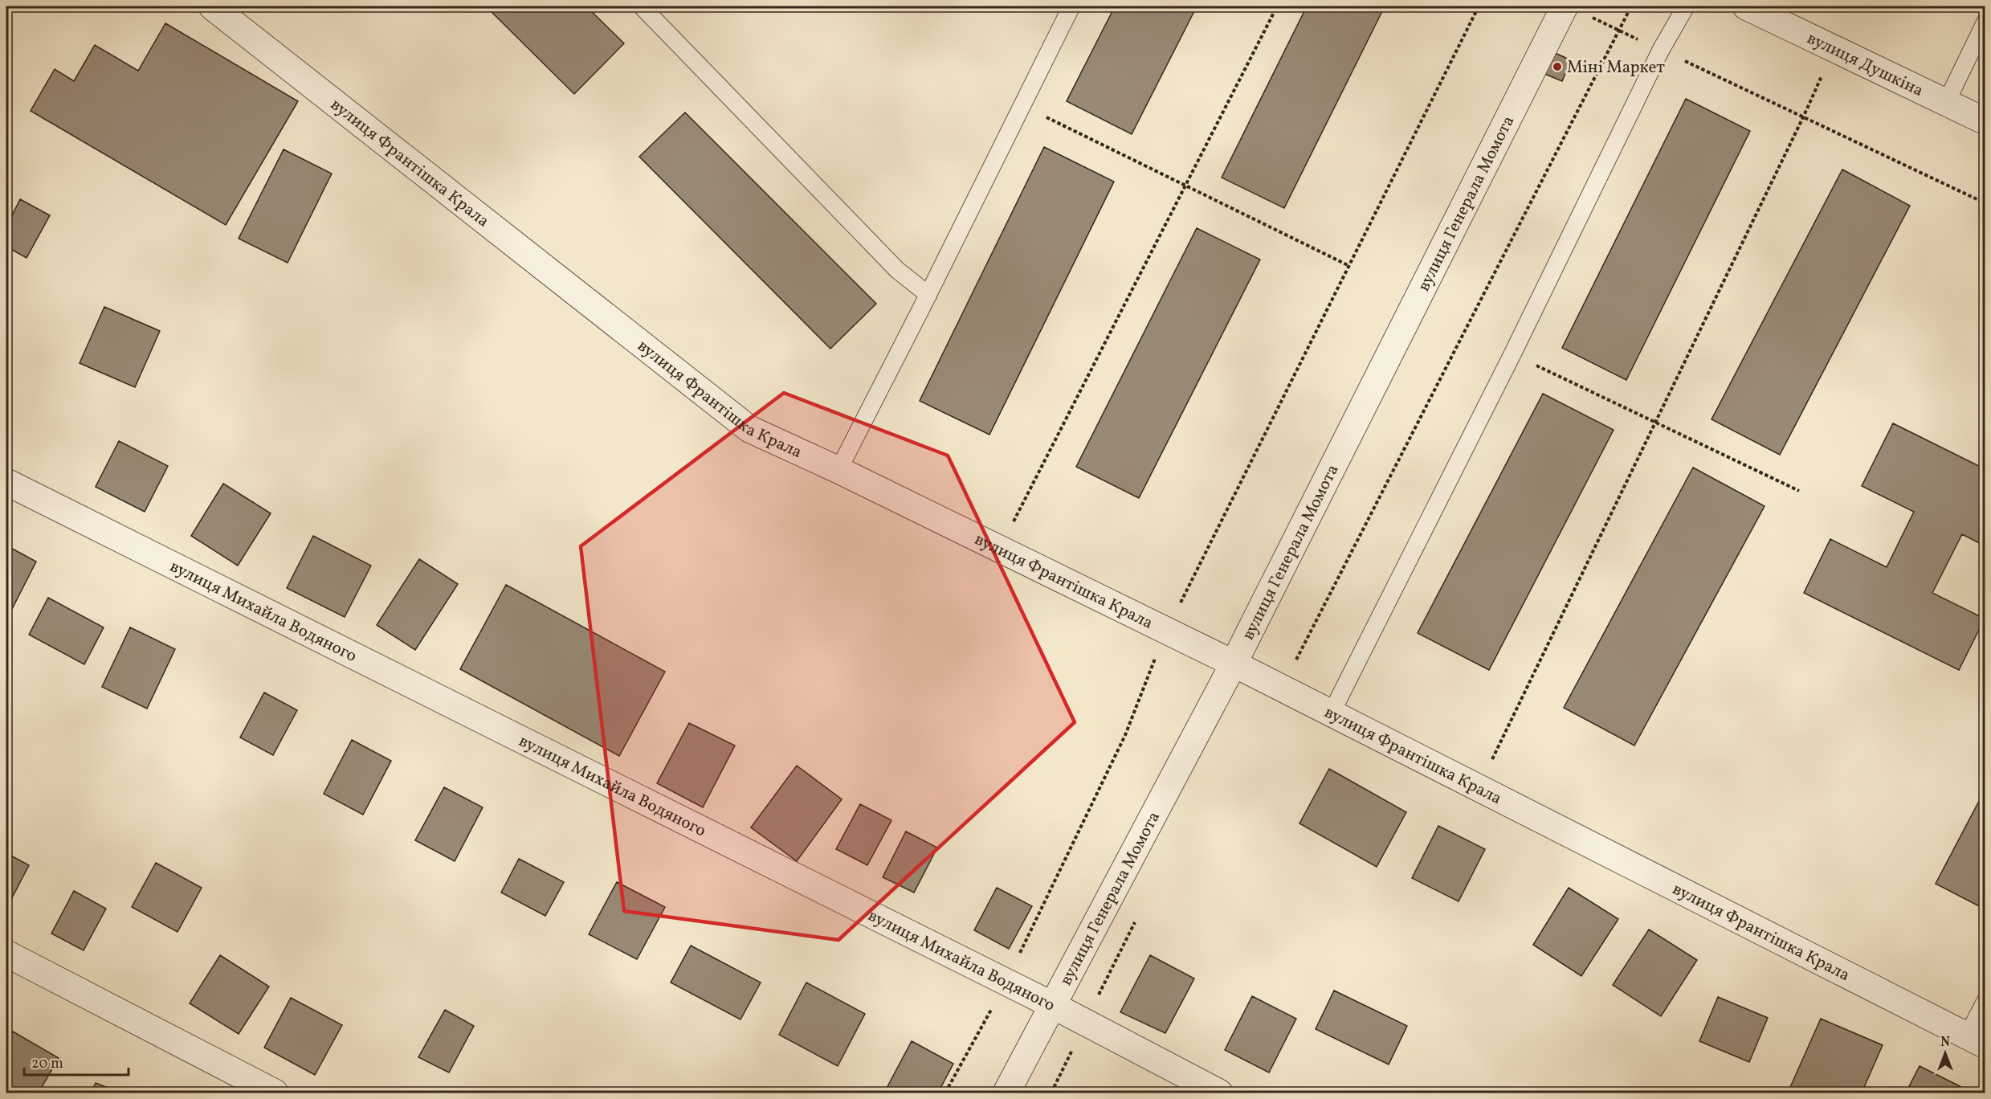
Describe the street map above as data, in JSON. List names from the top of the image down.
{
  "streets": {
    "street": [
      "вулиця Душкіна",
      "вулиця Франтішка Крала",
      "вулиця Генерала Момота",
      "вулиця Михайла Водяного"
    ]
  },
  "crossings": [
    ["вулиця Франтішка Крала", "вулиця Генерала Момота"],
    ["вулиця Генерала Момота", "вулиця Михайла Водяного"]
  ],
  "places": ["Міні Маркет"],
  "scale_bar": "20 m",
  "north": "top"
}
